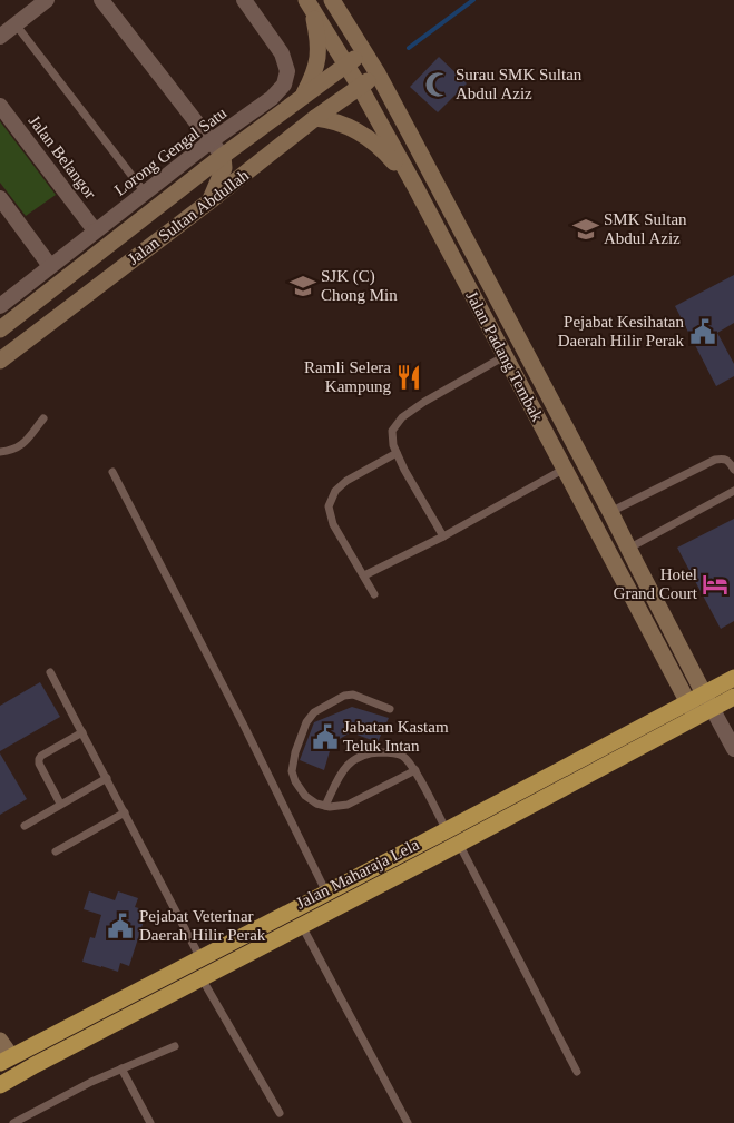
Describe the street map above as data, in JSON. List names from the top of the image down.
{
  "streets": {
    "highway": ["Jalan Maharaja Lela"],
    "main road": ["Jalan Sultan Abdullah", "Jalan Padang Tembak"],
    "street": ["Lorong Gengal Satu", "Jalan Belangor"]
  },
  "crossings": [
    ["Lorong Gengal Satu", "Jalan Belangor"],
    ["Jalan Sultan Abdullah", "Jalan Padang Tembak"],
    ["Jalan Padang Tembak", "Jalan Maharaja Lela"]
  ],
  "places": {
    "mosque": ["Surau SMK Sultan Abdul Aziz"],
    "school or university": ["SMK Sultan Abdul Aziz", "SJK (C) Chong Min"],
    "public building": ["Pejabat Kesihatan Daerah Hilir Perak", "Jabatan Kastam Teluk Intan", "Pejabat Veterinar Daerah Hilir Perak"],
    "restaurant": ["Ramli Selera Kampung"],
    "hotel": ["Hotel Grand Court"]
  }
}
